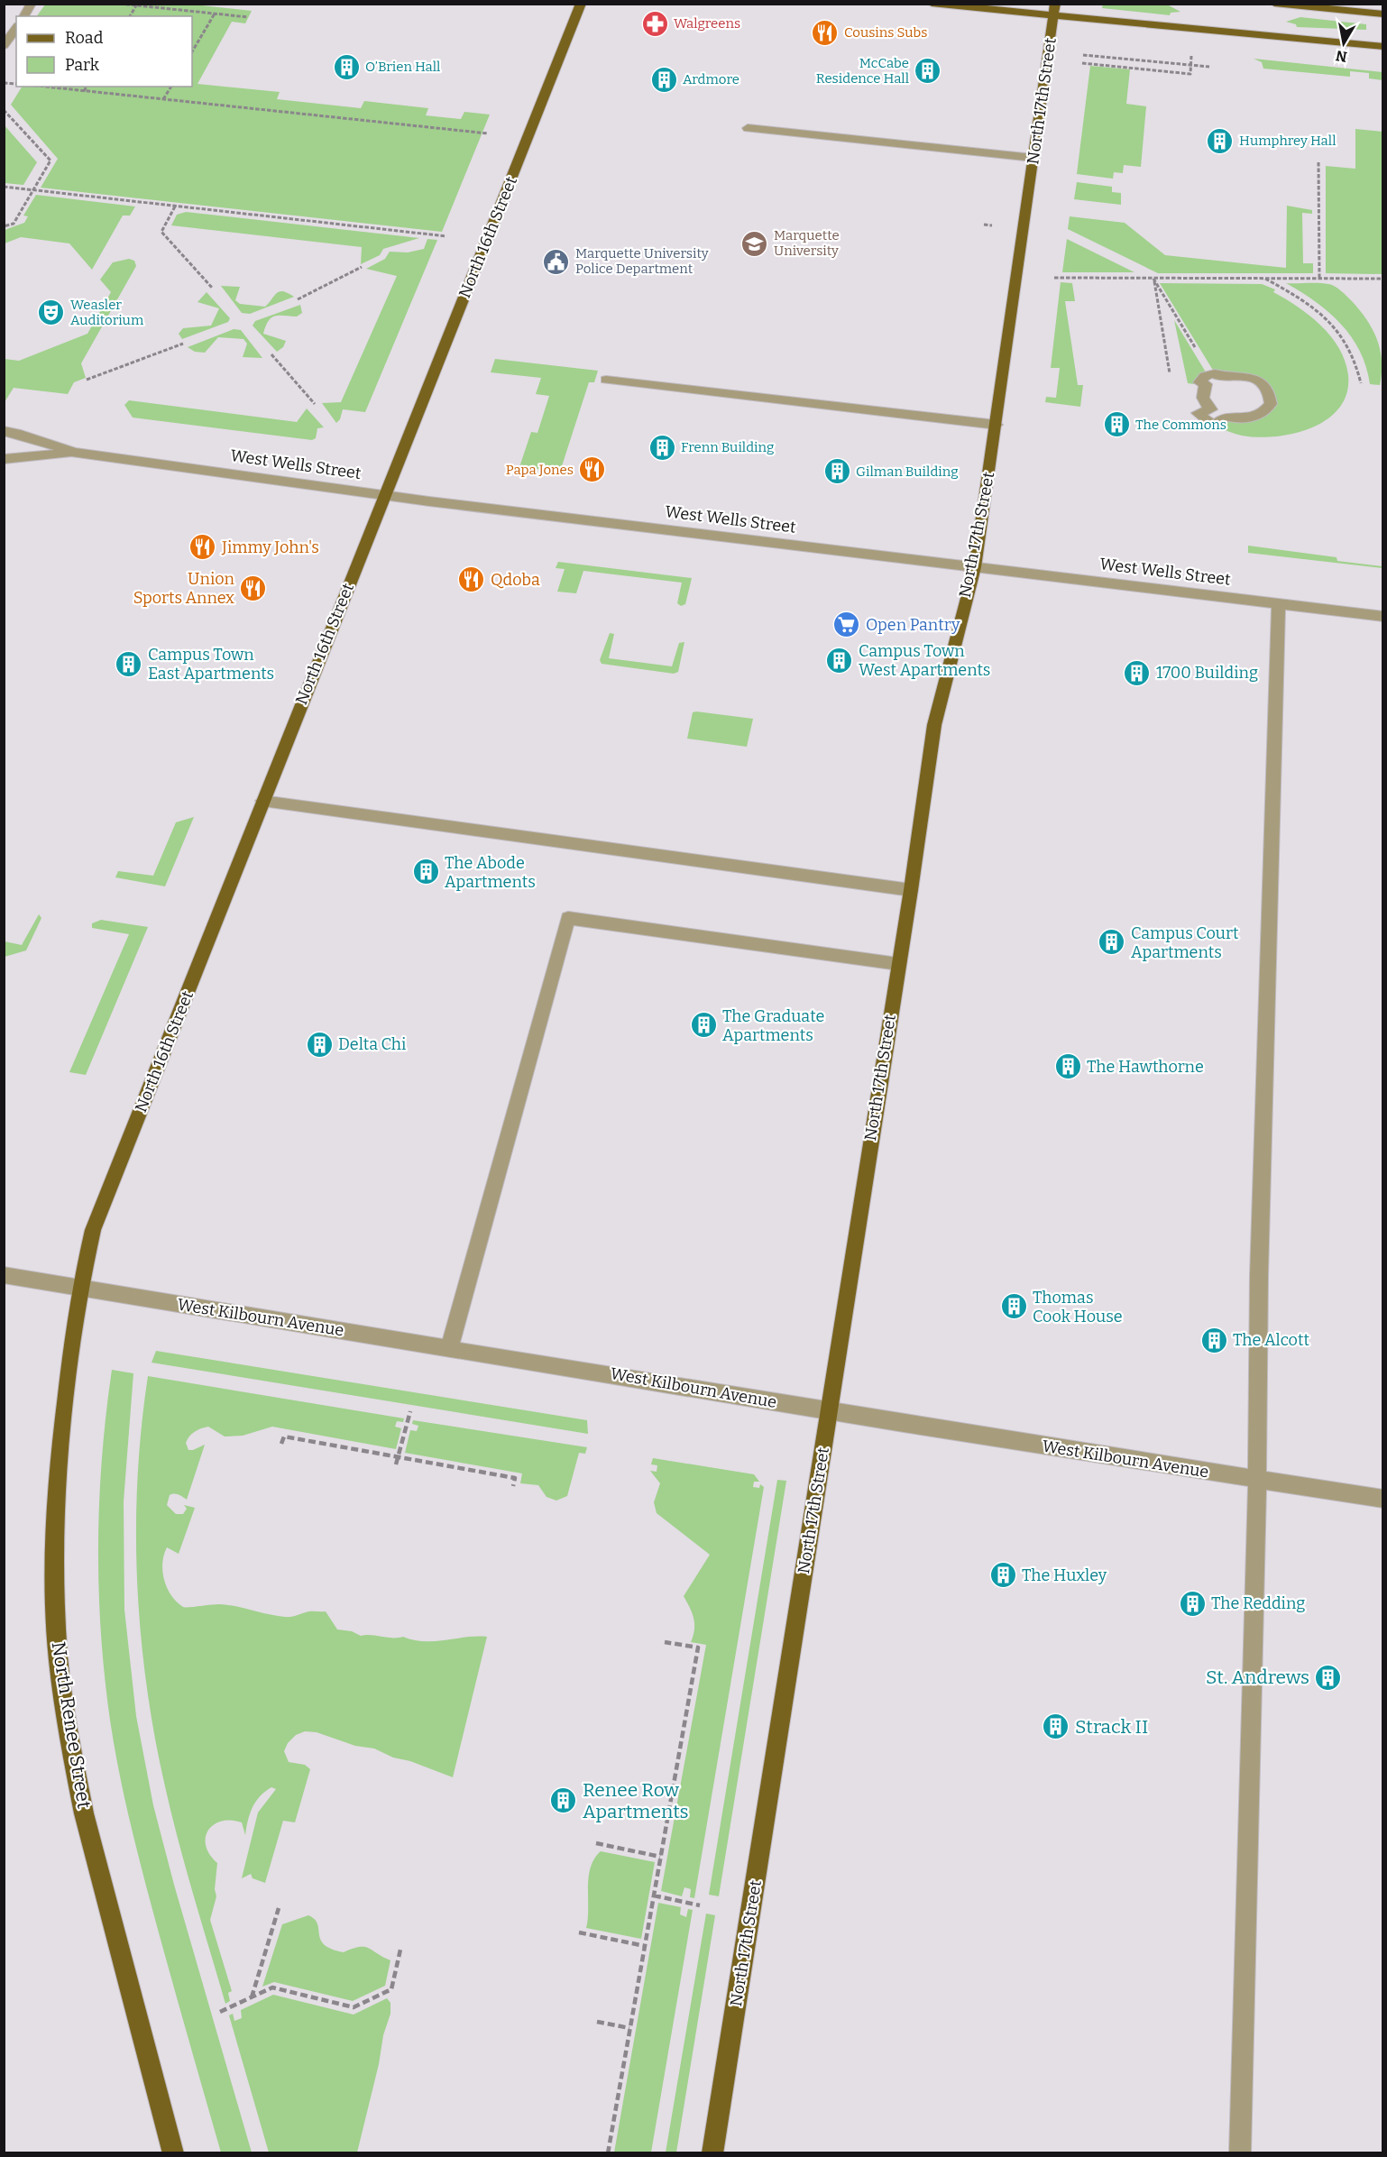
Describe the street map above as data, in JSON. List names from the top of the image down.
{
  "streets": {
    "main road": ["North 17th Street", "North 16th Street", "North Renee Street"],
    "street": ["West Wells Street", "West Kilbourn Avenue"]
  },
  "crossings": [
    ["North 17th Street", "West Wells Street"],
    ["North 17th Street", "West Kilbourn Avenue"],
    ["North 16th Street", "West Wells Street"],
    ["North 16th Street", "West Kilbourn Avenue"],
    ["North 16th Street", "North Renee Street"],
    ["West Kilbourn Avenue", "North Renee Street"]
  ],
  "places": {
    "pharmacy": ["Walgreens"],
    "restaurant": [
      "Cousins Subs",
      "Papa Jones",
      "Jimmy John's",
      "Qdoba",
      "Union Sports Annex"
    ],
    "building": [
      "O’Brien Hall",
      "McCabe Residence Hall",
      "Ardmore",
      "Humphrey Hall",
      "The Commons",
      "Frenn Building",
      "Gilman Building",
      "Campus Town West Apartments",
      "Campus Town East Apartments",
      "1700 Building",
      "The Abode Apartments",
      "Campus Court Apartments",
      "The Graduate Apartments",
      "Delta Chi",
      "The Hawthorne",
      "Thomas Cook House",
      "The Alcott",
      "The Huxley",
      "The Redding",
      "St. Andrews",
      "Strack II",
      "Renee Row Apartments"
    ],
    "school or university": ["Marquette University"],
    "public building": ["Marquette University Police Department"],
    "theatre": ["Weasler Auditorium"],
    "supermarket": ["Open Pantry"]
  },
  "legend": ["Road", "Park"],
  "north": "bottom"
}
